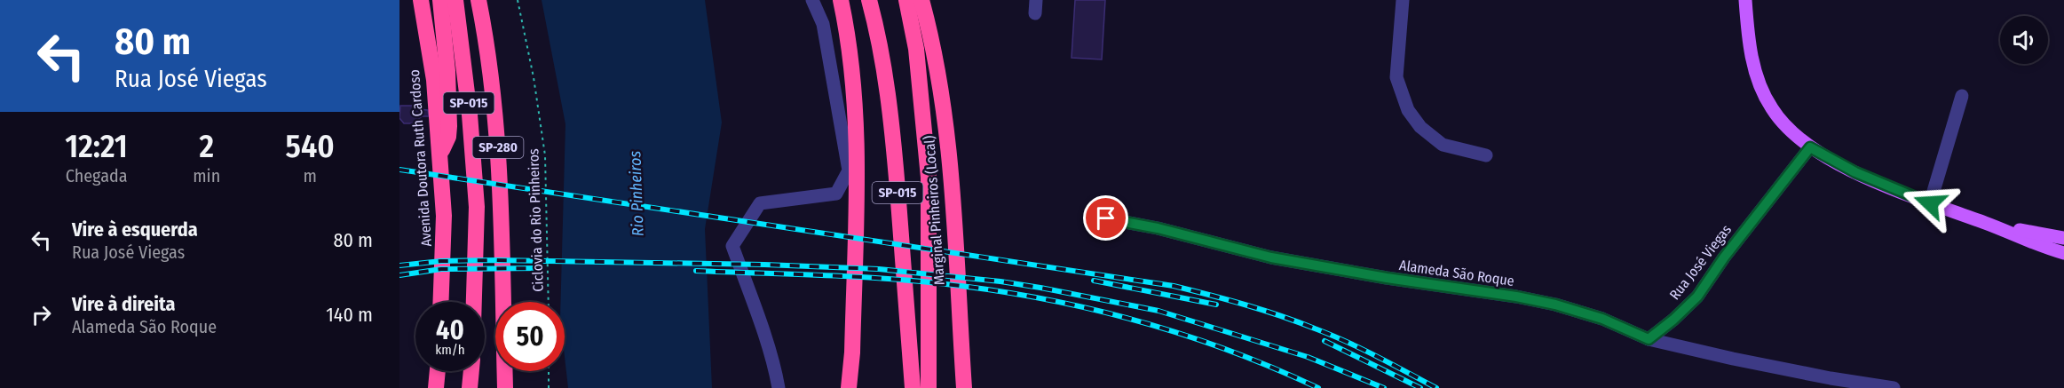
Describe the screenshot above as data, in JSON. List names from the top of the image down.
{
  "streets": {
    "highway": [
      "SP-015",
      "SP-280",
      "Avenida Doutora Ruth Cardoso",
      "Marginal Pinheiros (Local)"
    ],
    "street": ["Rua José Viegas", "Alameda São Roque"],
    "path": ["Ciclovia do Rio Pinheiros"]
  },
  "crossings": [
    ["Rua José Viegas", "Alameda São Roque"]
  ],
  "water": ["Rio Pinheiros"],
  "page": {
    "turn": ["80 m", "Rua José Viegas"],
    "eta": [
      "12:21",
      "Chegada",
      "2",
      "min",
      "540",
      "m"
    ],
    "list": [
      {
        "name": "Vire à esquerda",
        "note": "Rua José Viegas",
        "value": "80 m"
      },
      {
        "name": "Vire à direita",
        "note": "Alameda São Roque",
        "value": "140 m"
      }
    ],
    "speed": "40 km/h",
    "limit": "50"
  }
}
